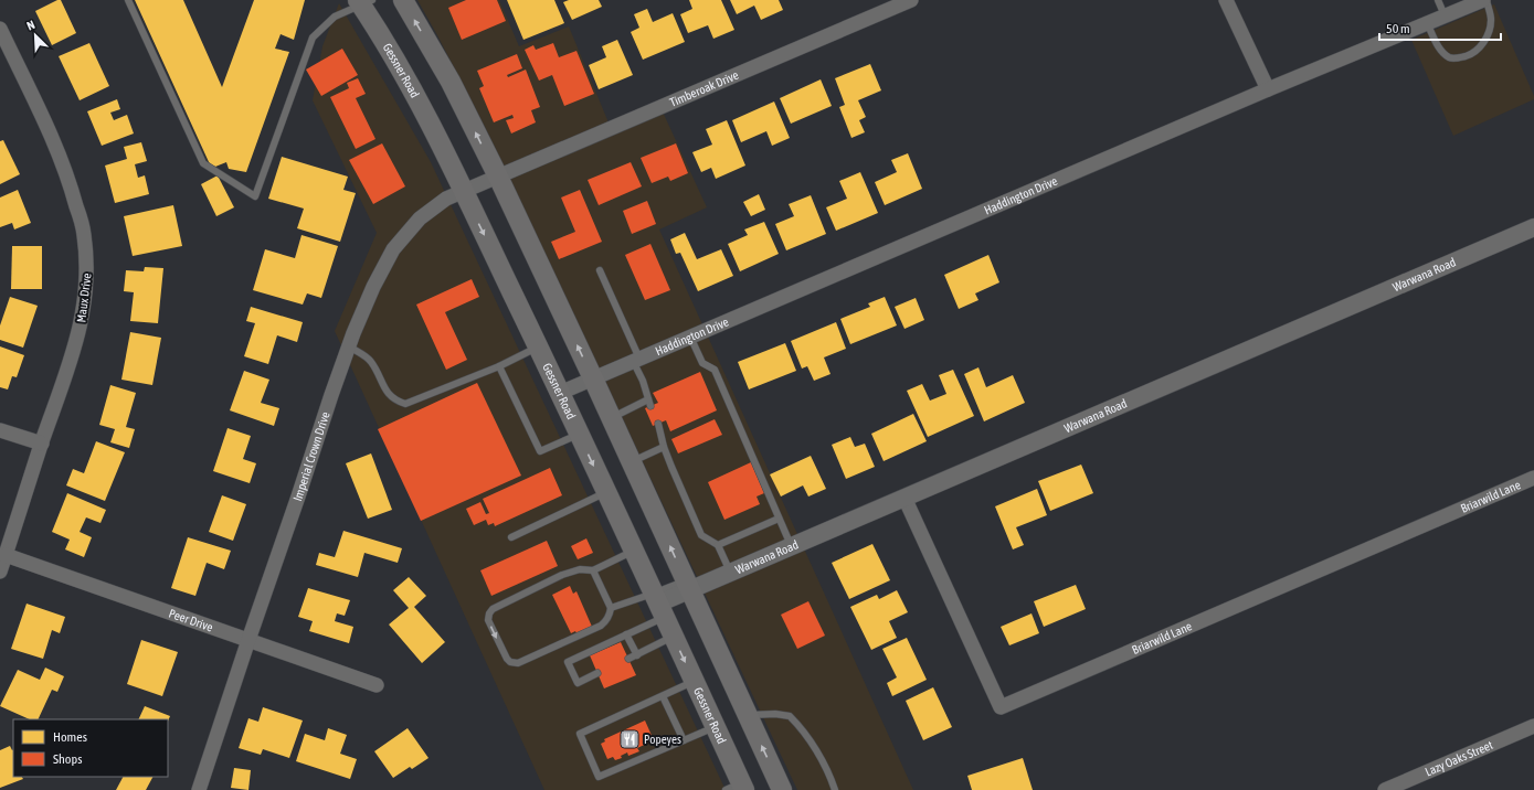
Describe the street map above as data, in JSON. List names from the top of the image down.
{
  "streets": {
    "main road": ["Gessner Road"],
    "street": [
      "Timberoak Drive",
      "Haddington Drive",
      "Warwana Road",
      "Maux Drive",
      "Imperial Crown Drive",
      "Briarwild Lane",
      "Peer Drive",
      "Lazy Oaks Street"
    ]
  },
  "crossings": [
    ["Gessner Road", "Haddington Drive"],
    ["Gessner Road", "Warwana Road"],
    ["Gessner Road", "Imperial Crown Drive"],
    ["Timberoak Drive", "Imperial Crown Drive"],
    ["Warwana Road", "Briarwild Lane"],
    ["Maux Drive", "Peer Drive"],
    ["Imperial Crown Drive", "Peer Drive"]
  ],
  "places": {
    "restaurant": ["Popeyes"]
  },
  "legend": ["Homes", "Shops"],
  "scale_bar": "50 m",
  "north": "top left"
}
